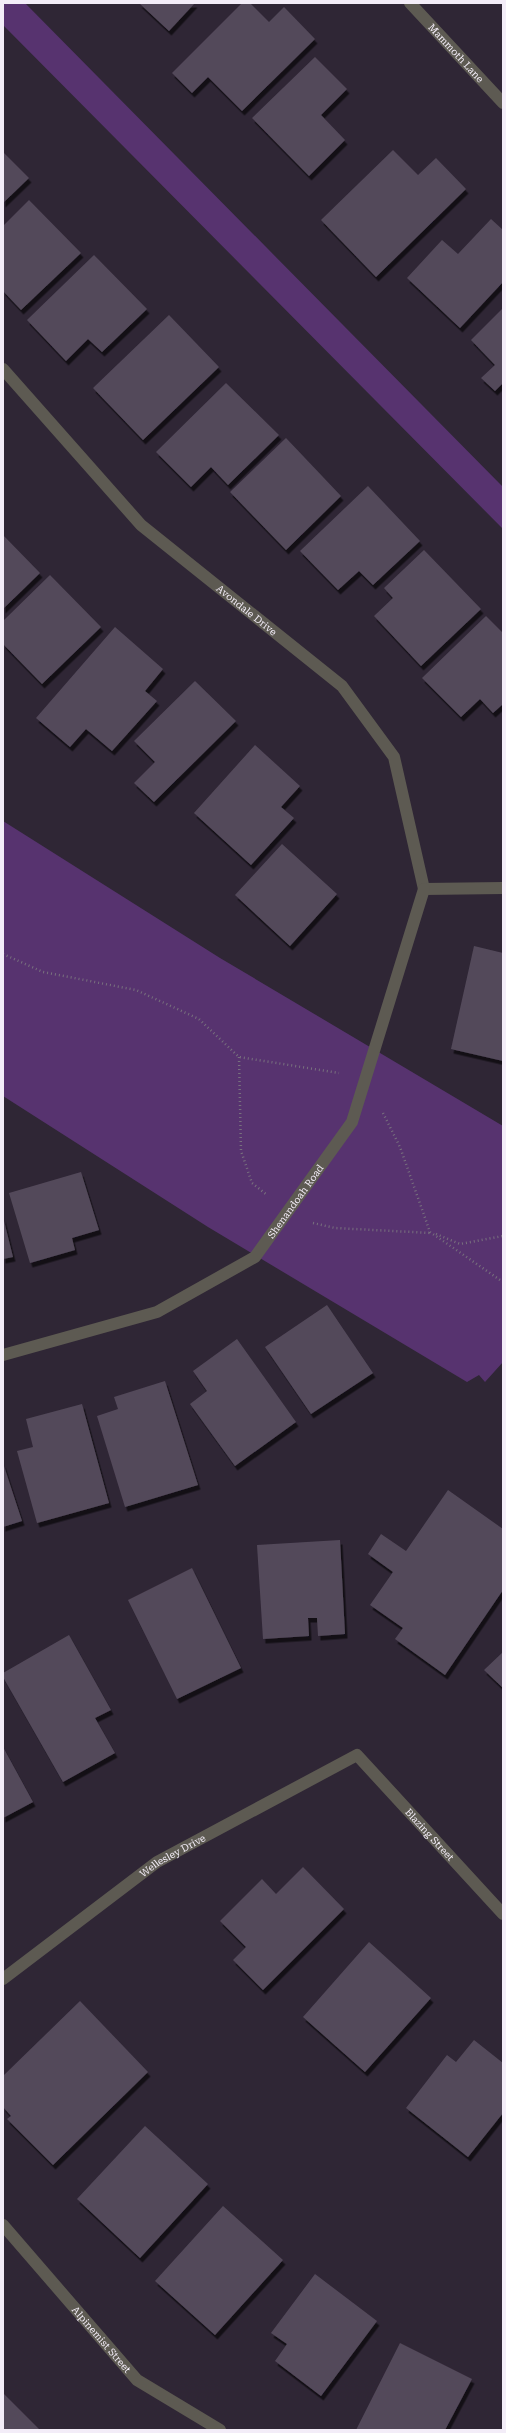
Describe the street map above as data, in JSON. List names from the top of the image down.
{
  "streets": {
    "street": [
      "Mammoth Lane",
      "Avondale Drive",
      "Shenandoah Road",
      "Blazing Street",
      "Wellesley Drive",
      "Alpinemist Street"
    ]
  },
  "crossings": [
    ["Avondale Drive", "Shenandoah Road"],
    ["Blazing Street", "Wellesley Drive"]
  ]
}
